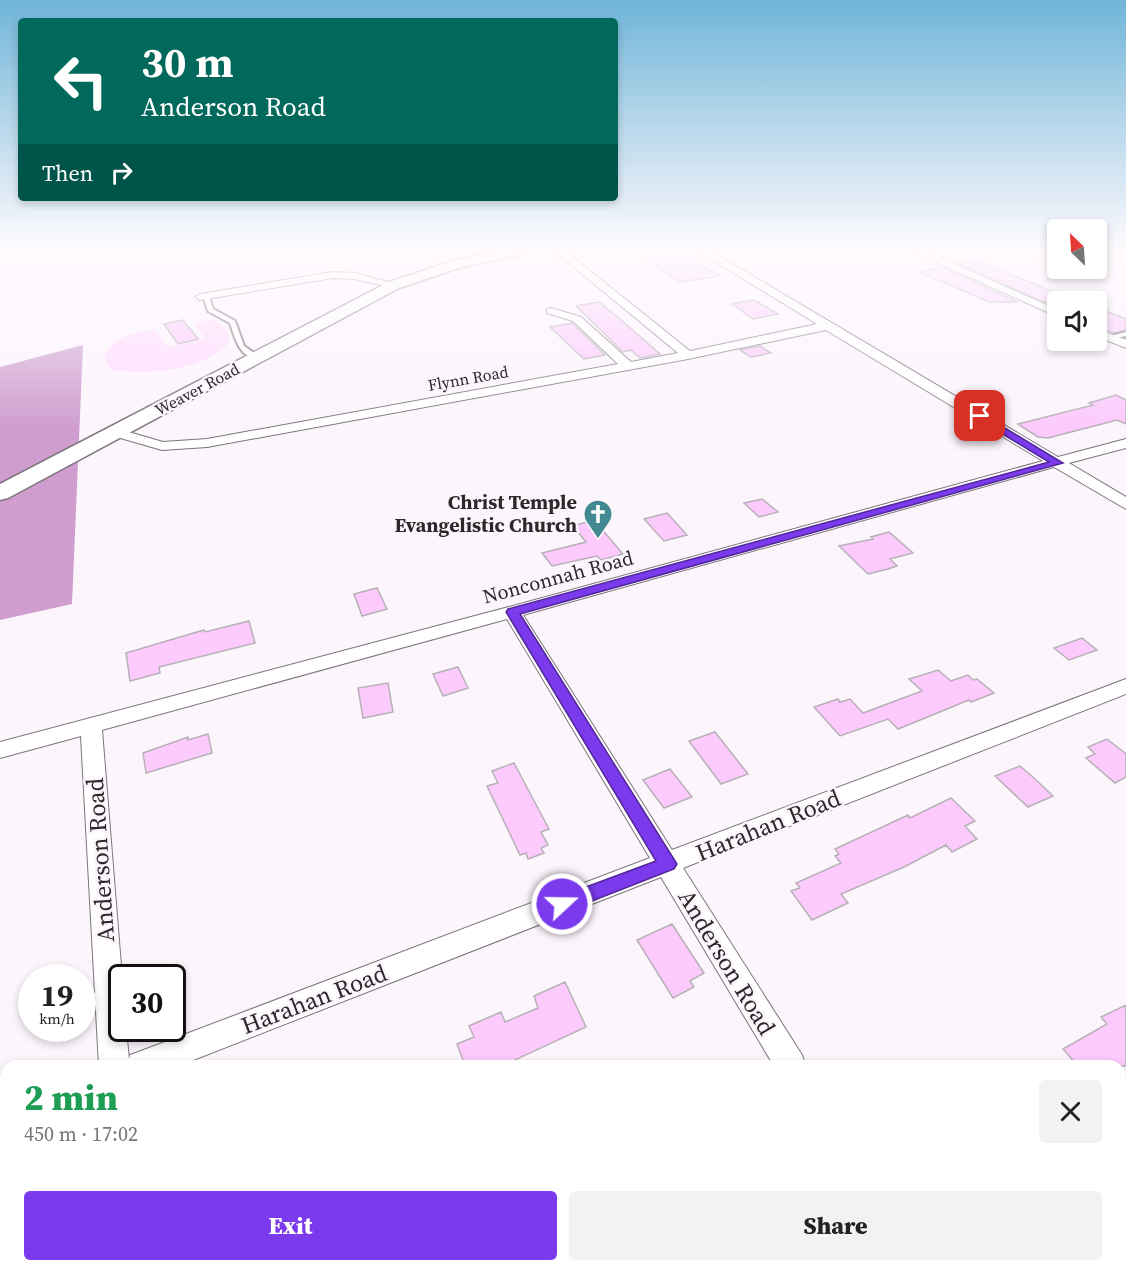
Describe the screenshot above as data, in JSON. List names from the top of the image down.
{
  "streets": {
    "main road": ["Weaver Road"],
    "street": [
      "Flynn Road",
      "Nonconnah Road",
      "Harahan Road",
      "Anderson Road"
    ]
  },
  "crossings": [
    ["Flynn Road", "Weaver Road"],
    ["Nonconnah Road", "Anderson Road"],
    ["Harahan Road", "Anderson Road"]
  ],
  "places": {
    "church": ["Christ Temple Evangelistic Church"]
  },
  "north": "top left",
  "page": {
    "turn": ["30 m", "Anderson Road"],
    "then": "Then",
    "speed": "19 km/h",
    "limit": "30",
    "heading": ["2 min", "450 m · 17:02"],
    "buttons": ["Exit", "Share"]
  }
}
